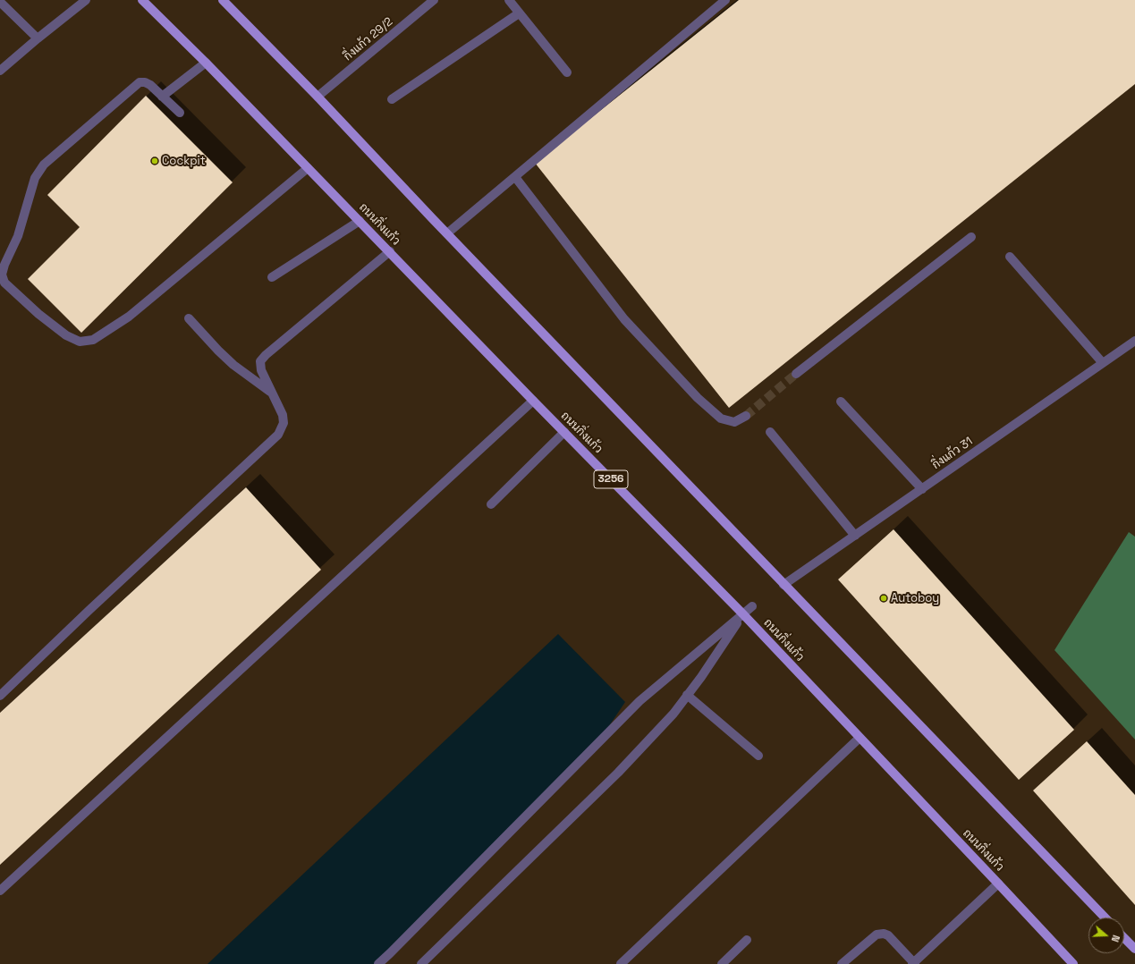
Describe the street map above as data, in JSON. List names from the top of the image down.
{
  "streets": {
    "main road": ["ถนนกิ่งแก้ว", "3256"],
    "street": ["กิ่งแก้ว 29/2", "กิ่งแก้ว 31"]
  },
  "places": ["Cockpit", "Autoboy"],
  "north": "right"
}
